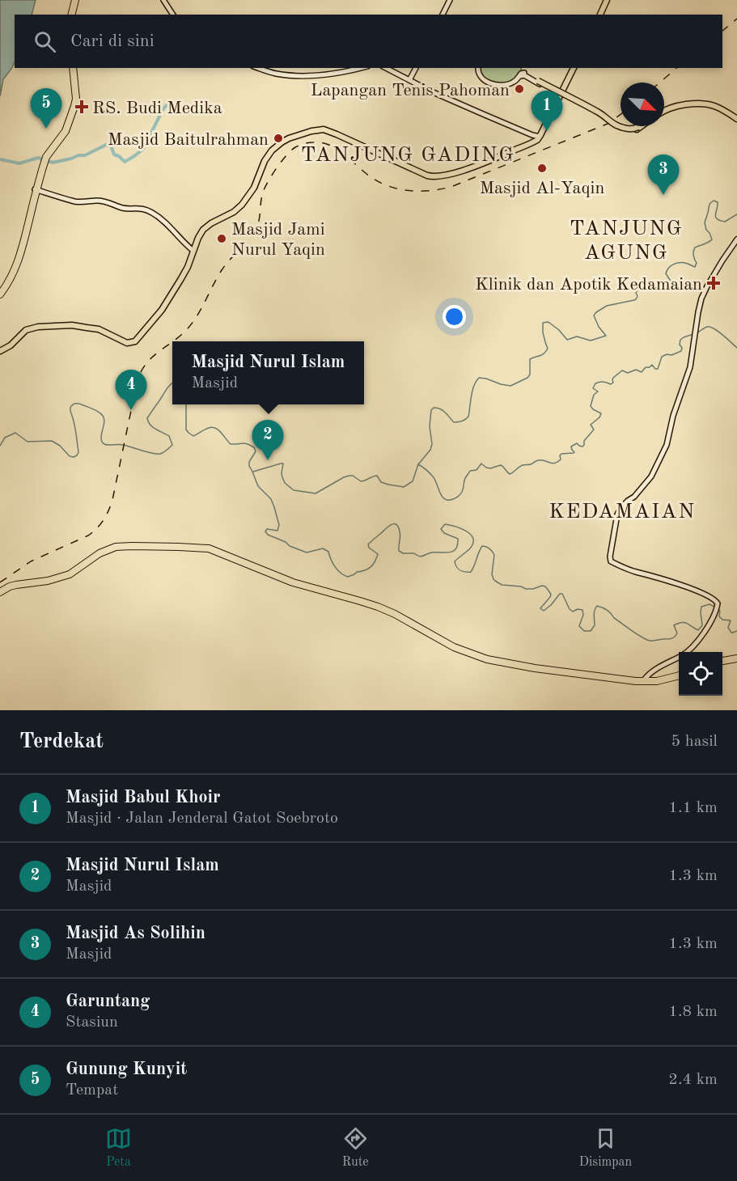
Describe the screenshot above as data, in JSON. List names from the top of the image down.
{
  "districts": ["TANJUNG GADING", "TANJUNG AGUNG", "KEDAMAIAN"],
  "places": {
    "other": [
      "Lapangan Tenis Pahoman",
      "Masjid Baitulrahman",
      "Masjid Al-Yaqin",
      "Masjid Jami Nurul Yaqin"
    ],
    "health": ["RS. Budi Medika", "Klinik dan Apotik Kedamaian"]
  },
  "north": "bottom right",
  "page": {
    "search": "Cari di sini",
    "pins": [
      "5",
      "1",
      "3",
      "4",
      "2"
    ],
    "popup": ["Masjid Nurul Islam", "Masjid"],
    "heading": ["Terdekat", "5 hasil"],
    "list": [
      {
        "mark": "1",
        "name": "Masjid Babul Khoir",
        "note": "Masjid · Jalan Jenderal Gatot Soebroto",
        "value": "1.1 km"
      },
      {
        "mark": "2",
        "name": "Masjid Nurul Islam",
        "note": "Masjid",
        "value": "1.3 km"
      },
      {
        "mark": "3",
        "name": "Masjid As Solihin",
        "note": "Masjid",
        "value": "1.3 km"
      },
      {
        "mark": "4",
        "name": "Garuntang",
        "note": "Stasiun",
        "value": "1.8 km"
      },
      {
        "mark": "5",
        "name": "Gunung Kunyit",
        "note": "Tempat",
        "value": "2.4 km"
      }
    ],
    "nav": ["Peta", "Rute", "Disimpan"]
  }
}
